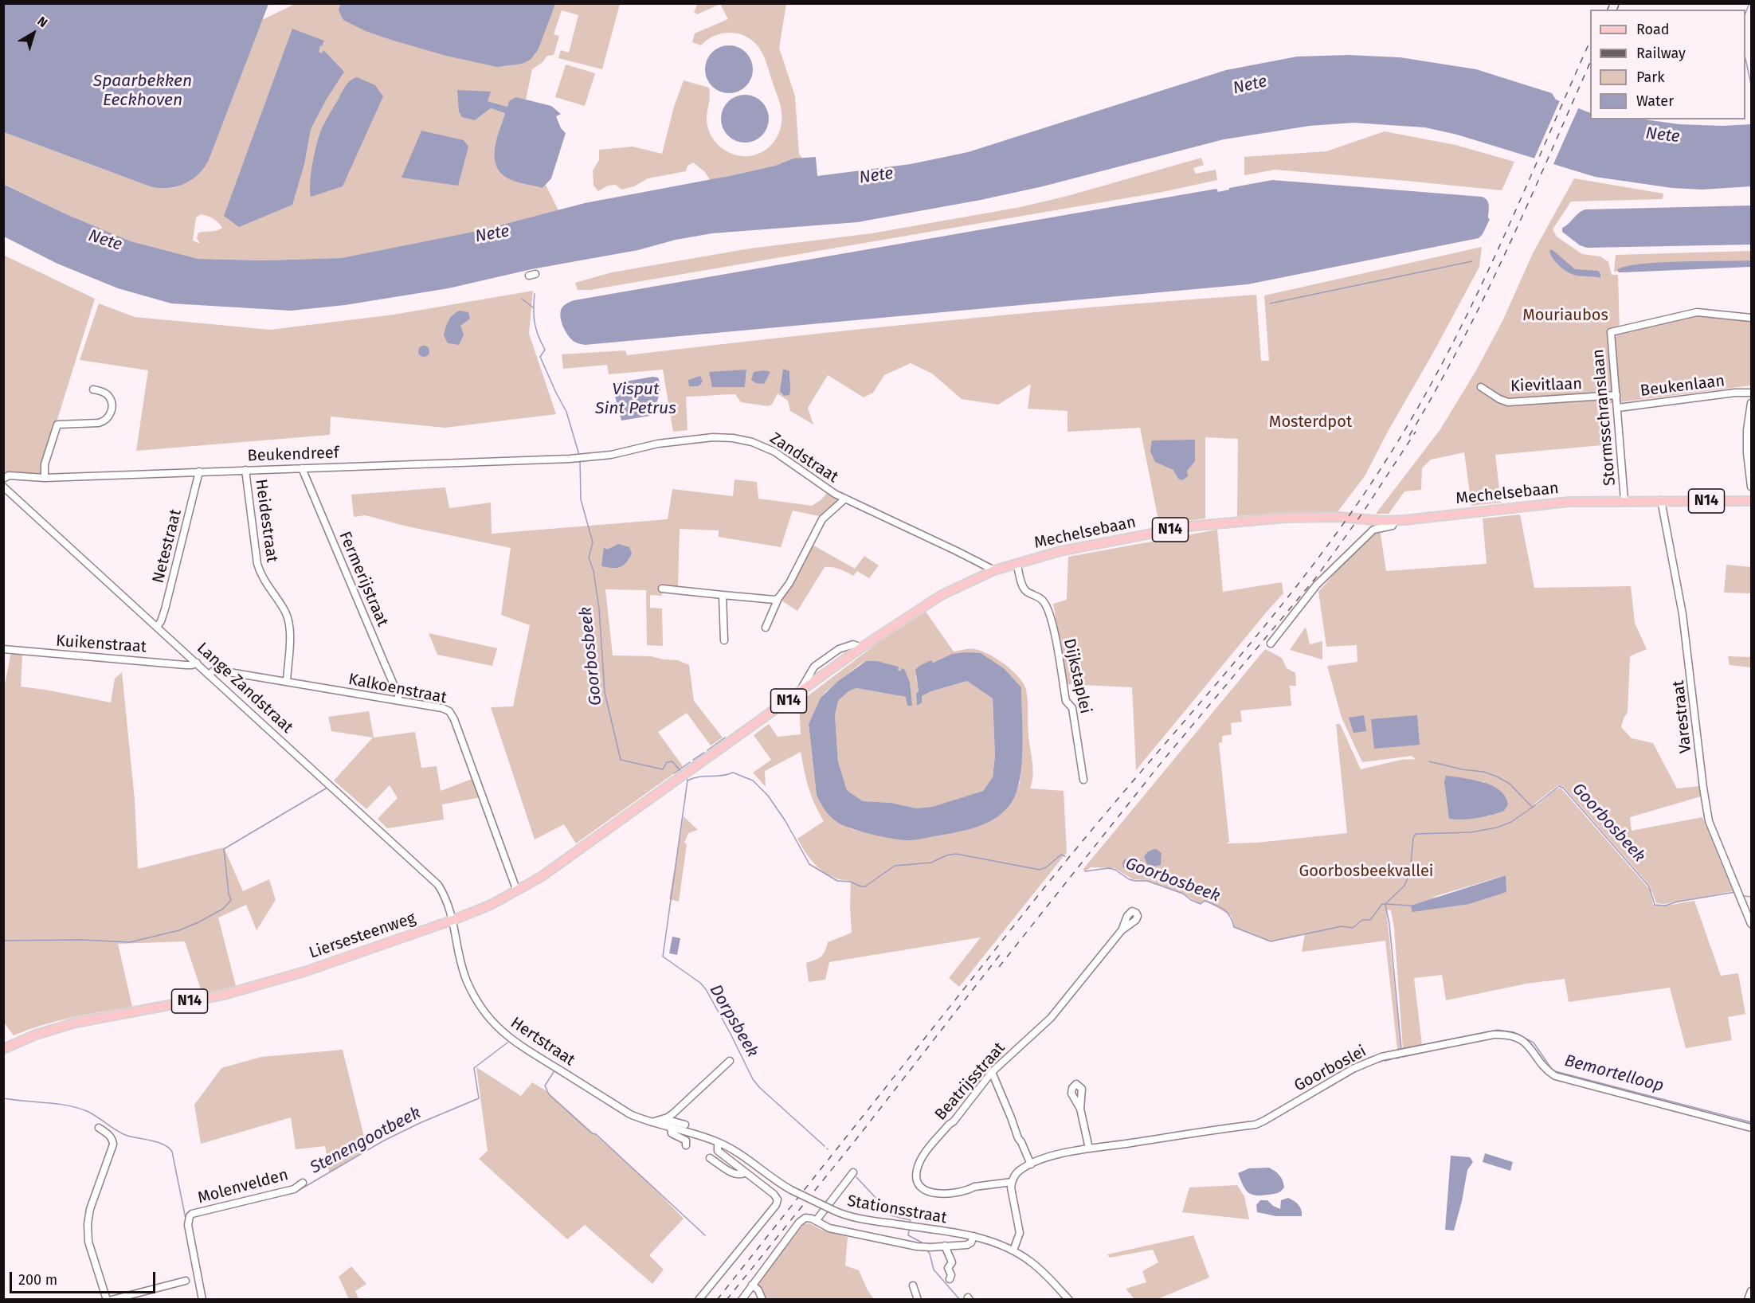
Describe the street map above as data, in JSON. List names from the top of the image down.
{
  "streets": {
    "main road": ["Mechelsebaan", "N14", "Liersesteenweg"],
    "street": [
      "Kievitlaan",
      "Beukenlaan",
      "Stormsschranslaan",
      "Beukendreef",
      "Zandstraat",
      "Heidestraat",
      "Netestraat",
      "Fermerijstraat",
      "Kuikenstraat",
      "Dijkstaplei",
      "Lange Zandstraat",
      "Kalkoenstraat",
      "Varestraat",
      "Hertstraat",
      "Goorboslei",
      "Beatrijsstraat",
      "Molenvelden",
      "Stationsstraat"
    ]
  },
  "crossings": [
    ["Kievitlaan", "Stormsschranslaan"],
    ["Beukenlaan", "Stormsschranslaan"],
    ["Stormsschranslaan", "Mechelsebaan"],
    ["Stormsschranslaan", "N14"],
    ["Beukendreef", "Zandstraat"],
    ["Beukendreef", "Heidestraat"],
    ["Beukendreef", "Netestraat"],
    ["Beukendreef", "Fermerijstraat"],
    ["Zandstraat", "Mechelsebaan"],
    ["Mechelsebaan", "N14"],
    ["Mechelsebaan", "Dijkstaplei"],
    ["Mechelsebaan", "Liersesteenweg"],
    ["N14", "Varestraat"],
    ["Heidestraat", "Kalkoenstraat"],
    ["Netestraat", "Lange Zandstraat"],
    ["Fermerijstraat", "Kalkoenstraat"],
    ["Kuikenstraat", "Lange Zandstraat"],
    ["Lange Zandstraat", "Kalkoenstraat"],
    ["Lange Zandstraat", "Liersesteenweg"],
    ["Lange Zandstraat", "Hertstraat"],
    ["Kalkoenstraat", "Liersesteenweg"],
    ["Liersesteenweg", "Hertstraat"],
    ["Hertstraat", "Stationsstraat"],
    ["Goorboslei", "Beatrijsstraat"]
  ],
  "water": [
    "Spaarbekken Eeckhoven",
    "Nete",
    "Visput Sint Petrus",
    "Goorbosbeek",
    "Dorpsbeek",
    "Bemortelloop",
    "Stenengootbeek"
  ],
  "parks": ["Mouriaubos", "Mosterdpot", "Goorbosbeekvallei"],
  "legend": [
    "Road",
    "Railway",
    "Park",
    "Water"
  ],
  "scale_bar": "200 m",
  "north": "top right"
}
